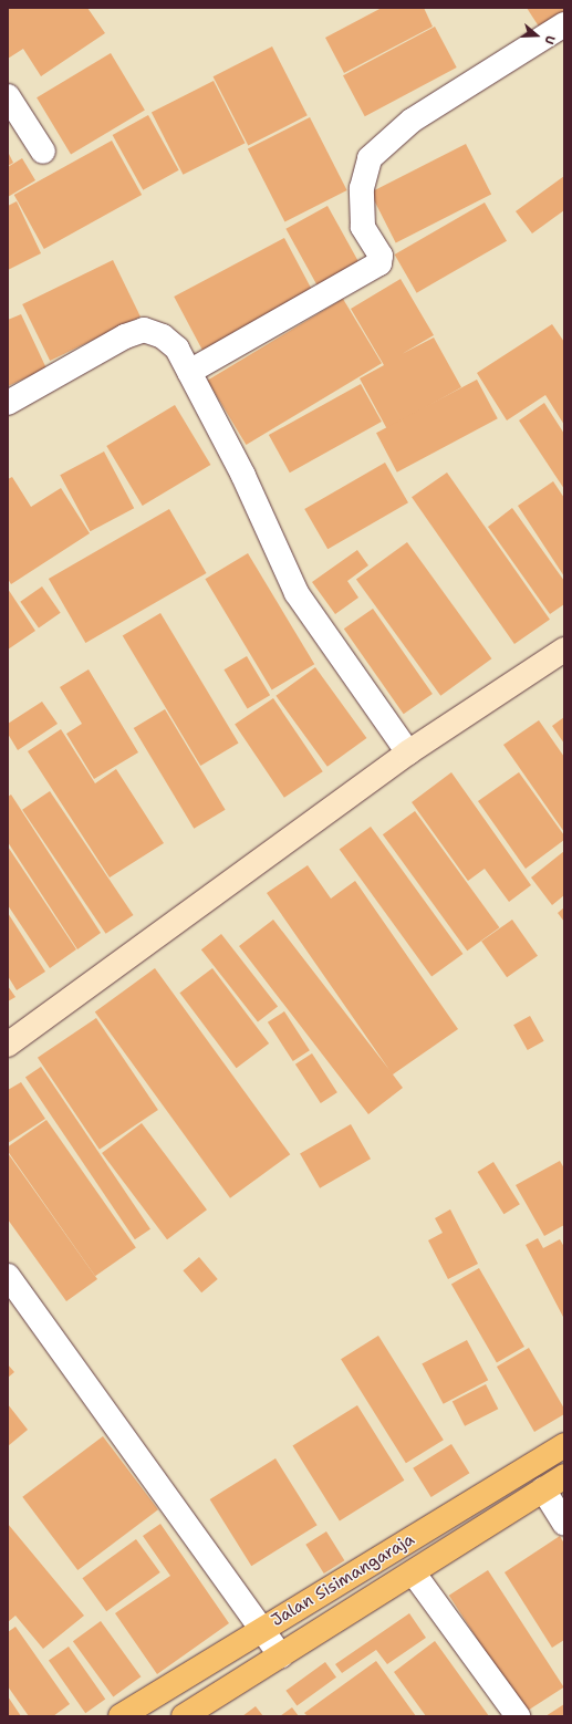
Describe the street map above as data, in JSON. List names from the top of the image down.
{
  "streets": {
    "highway": ["Jalan Sisimangaraja"]
  },
  "north": "right"
}
